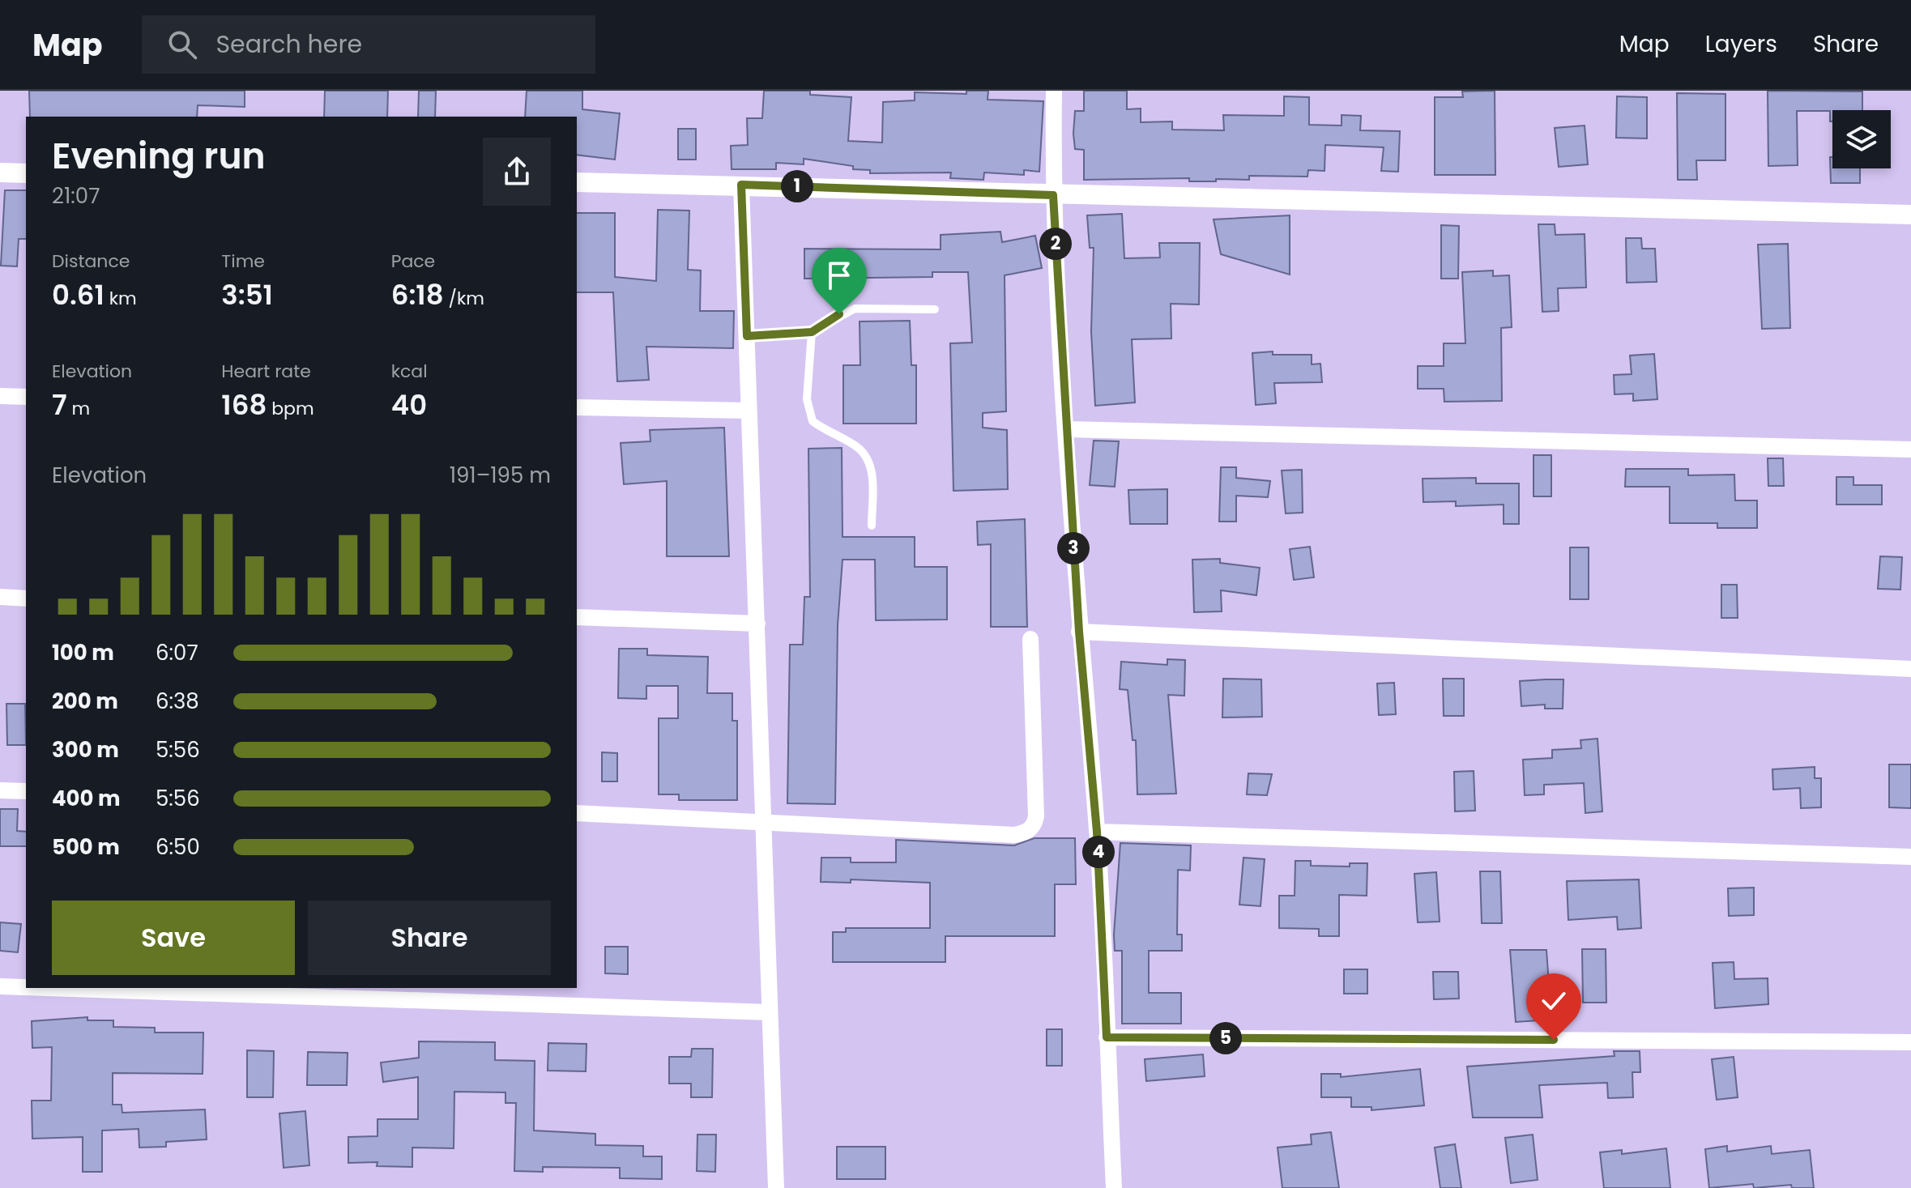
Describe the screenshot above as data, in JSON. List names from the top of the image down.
{
  "page": {
    "header": "Map",
    "search": "Search here",
    "nav": ["Map", "Layers", "Share"],
    "heading": ["Evening run", "21:07"],
    "pins": [
      "1",
      "2",
      "3",
      "4",
      "5"
    ],
    "stats": [
      ["Distance", "0.61 km"],
      ["Time", "3:51"],
      ["Pace", "6:18 /km"],
      ["Elevation", "7 m"],
      ["Heart rate", "168 bpm"],
      ["kcal", "40"]
    ],
    "chart": ["Elevation", "191–195 m"],
    "list": [
      {
        "name": "100 m",
        "note": "6:07"
      },
      {
        "name": "200 m",
        "note": "6:38"
      },
      {
        "name": "300 m",
        "note": "5:56"
      },
      {
        "name": "400 m",
        "note": "5:56"
      },
      {
        "name": "500 m",
        "note": "6:50"
      }
    ],
    "buttons": ["Save", "Share"]
  }
}
